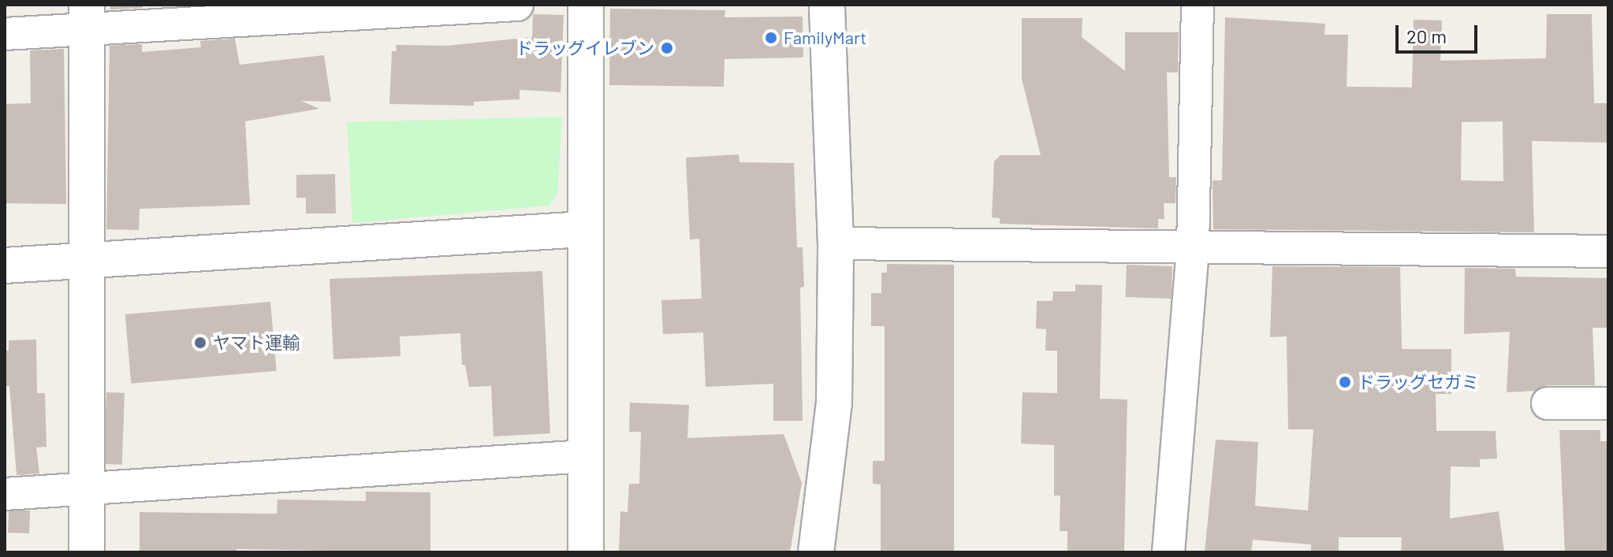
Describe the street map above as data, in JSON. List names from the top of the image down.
{
  "places": [
    "FamilyMart",
    "ドラッグイレブン",
    "ヤマト運輸",
    "ドラッグセガミ"
  ],
  "scale_bar": "20 m"
}
